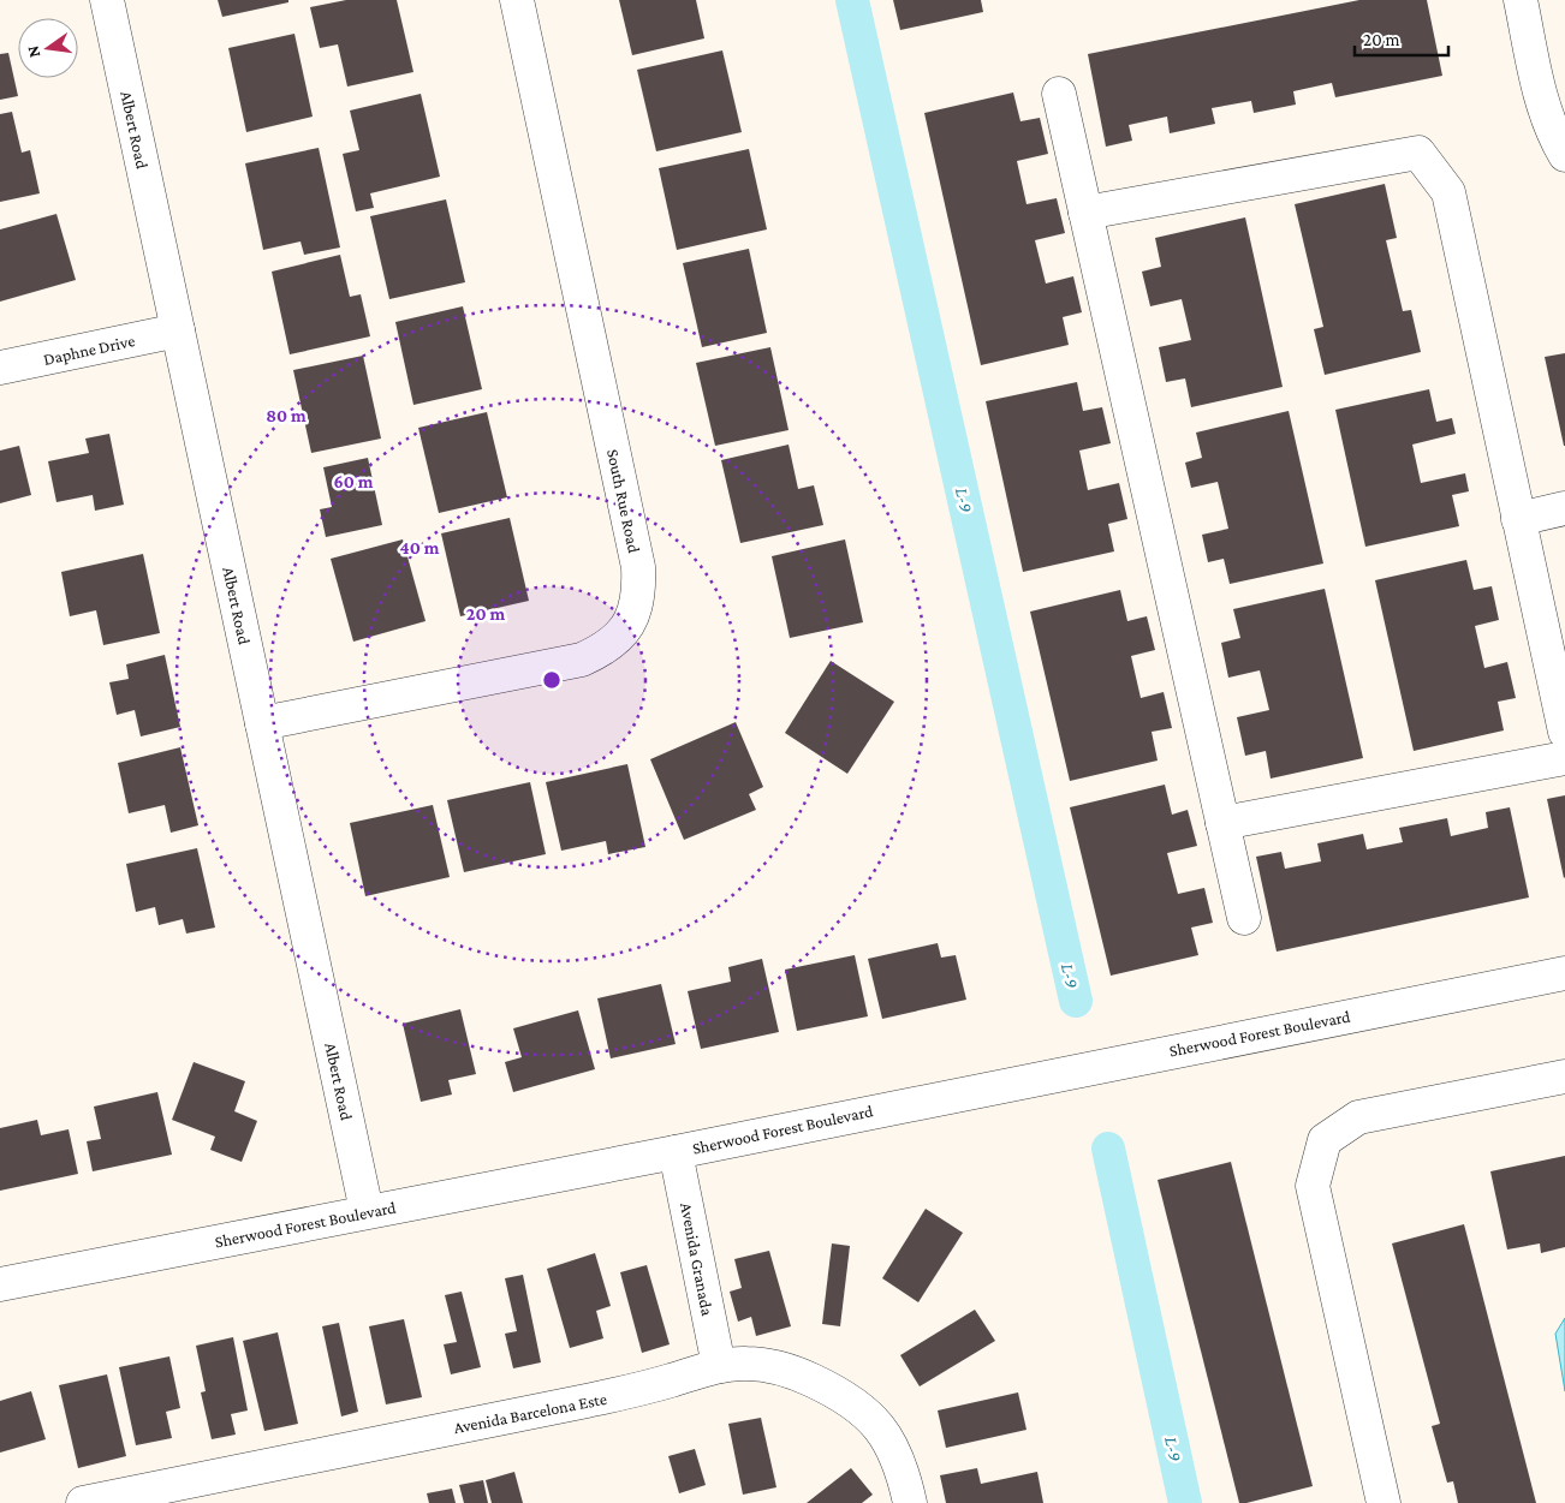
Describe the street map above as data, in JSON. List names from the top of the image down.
{
  "streets": {
    "street": [
      "Albert Road",
      "Daphne Drive",
      "South Rue Road",
      "Sherwood Forest Boulevard",
      "Avenida Granada",
      "Avenida Barcelona Este"
    ]
  },
  "crossings": [
    ["Albert Road", "Daphne Drive"],
    ["Albert Road", "South Rue Road"],
    ["Albert Road", "Sherwood Forest Boulevard"],
    ["Sherwood Forest Boulevard", "Avenida Granada"],
    ["Avenida Granada", "Avenida Barcelona Este"]
  ],
  "water": ["L-9"],
  "scale_bar": "20 m",
  "north": "left",
  "rings": [
    "80 m",
    "60 m",
    "40 m",
    "20 m"
  ]
}
